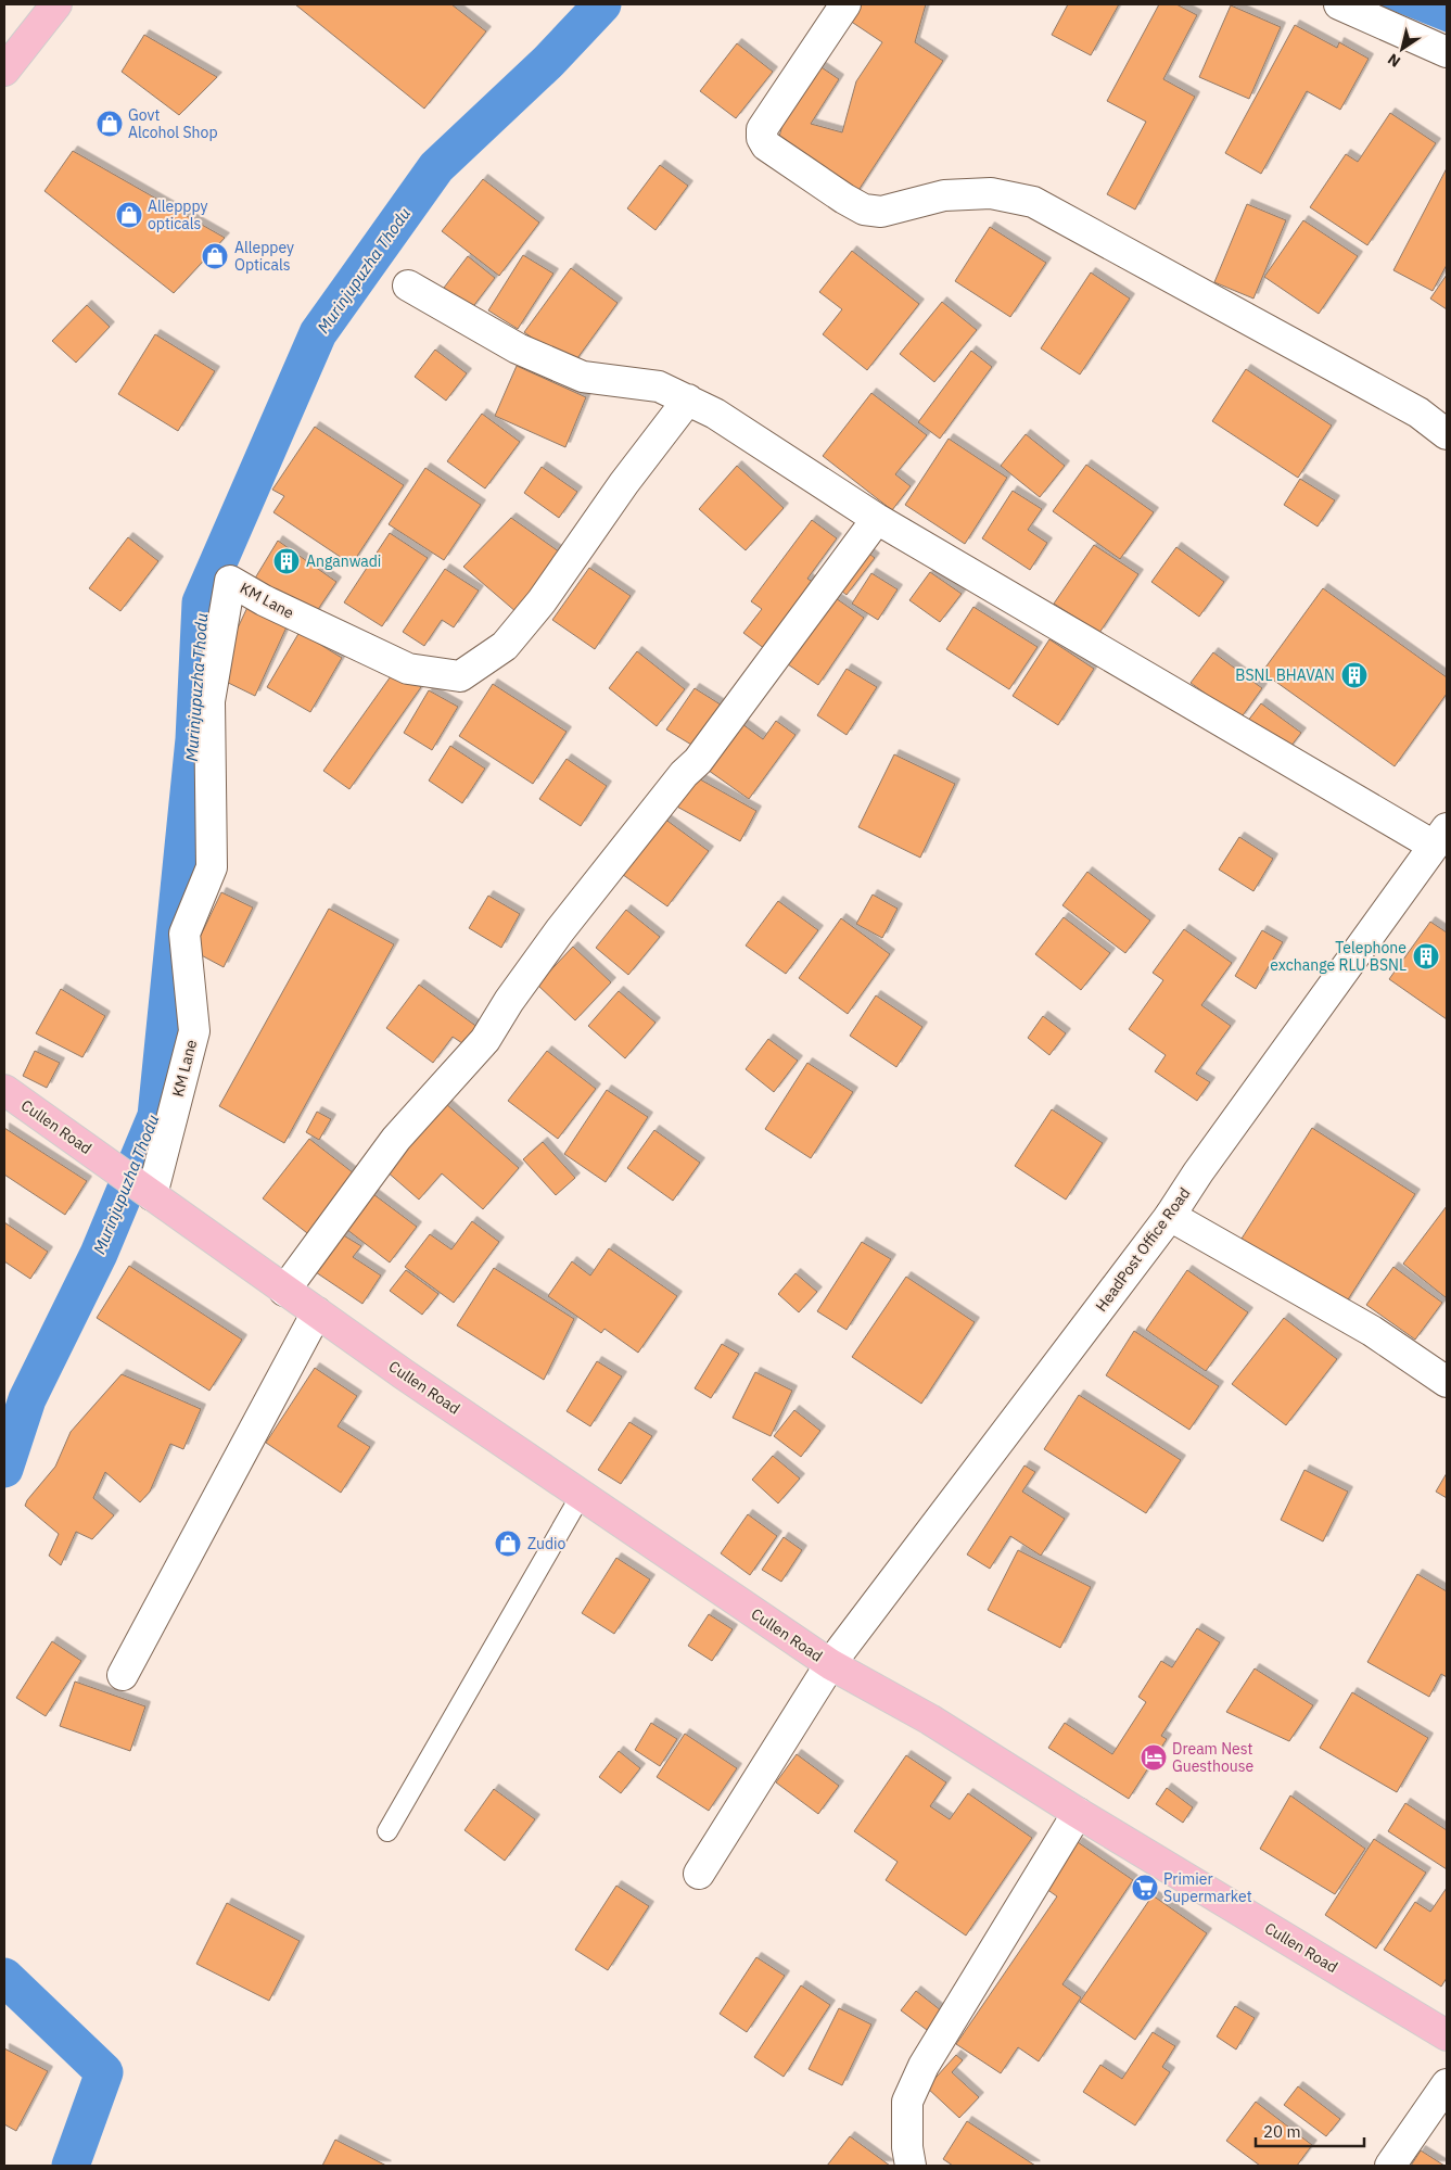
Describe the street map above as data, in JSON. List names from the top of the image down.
{
  "streets": {
    "main road": ["Cullen Road"],
    "street": ["KM Lane", "HeadPost Office Road"]
  },
  "crossings": [
    ["KM Lane", "Cullen Road"],
    ["Cullen Road", "HeadPost Office Road"]
  ],
  "water": ["Murinjupuzha Thodu"],
  "places": {
    "shop": [
      "Govt Alcohol Shop",
      "Allepppy opticals",
      "Alleppey Opticals",
      "Zudio"
    ],
    "building": ["Anganwadi", "BSNL BHAVAN", "Telephone exchange RLU BSNL"],
    "hotel": ["Dream Nest Guesthouse"],
    "supermarket": ["Primier Supermarket"]
  },
  "scale_bar": "20 m",
  "north": "bottom left"
}
